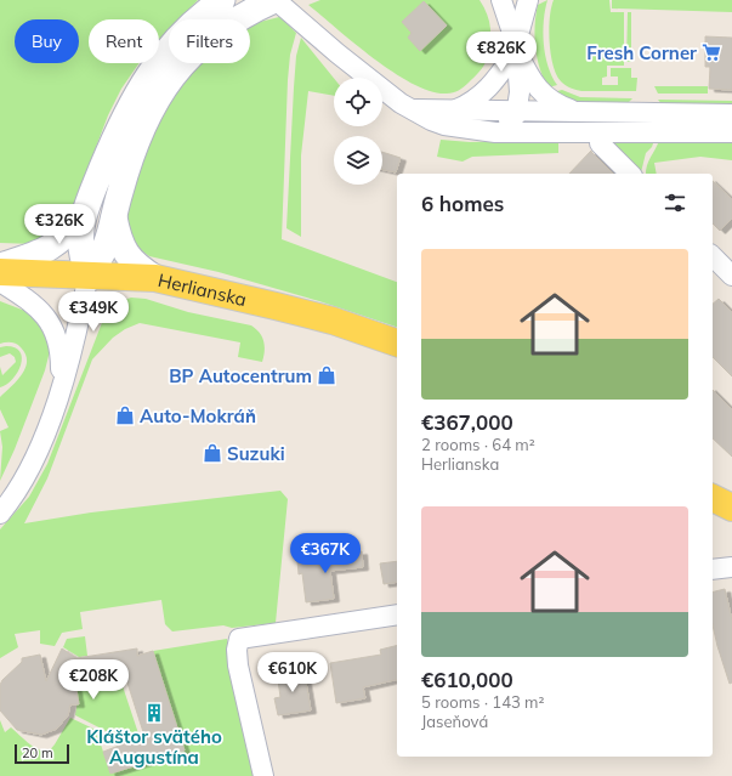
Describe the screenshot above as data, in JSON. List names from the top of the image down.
{
  "streets": {
    "main road": ["Herlianska"]
  },
  "places": {
    "supermarket": ["Fresh Corner"],
    "shop": ["BP Autocentrum", "Auto-Mokráň", "Suzuki"],
    "building": ["Kláštor svätého Augustína"]
  },
  "scale_bar": "20 m",
  "page": {
    "chip": ["Buy", "Rent", "Filters"],
    "price": [
      "€826K",
      "€326K",
      "€349K",
      "€367K",
      "€610K",
      "€208K"
    ],
    "heading": "6 homes",
    "list": [
      {
        "name": "€367,000",
        "note": "2 rooms · 64 m² · Herlianska"
      },
      {
        "name": "€610,000",
        "note": "5 rooms · 143 m² · Jaseňová"
      }
    ],
    "scale": "20 m"
  }
}
